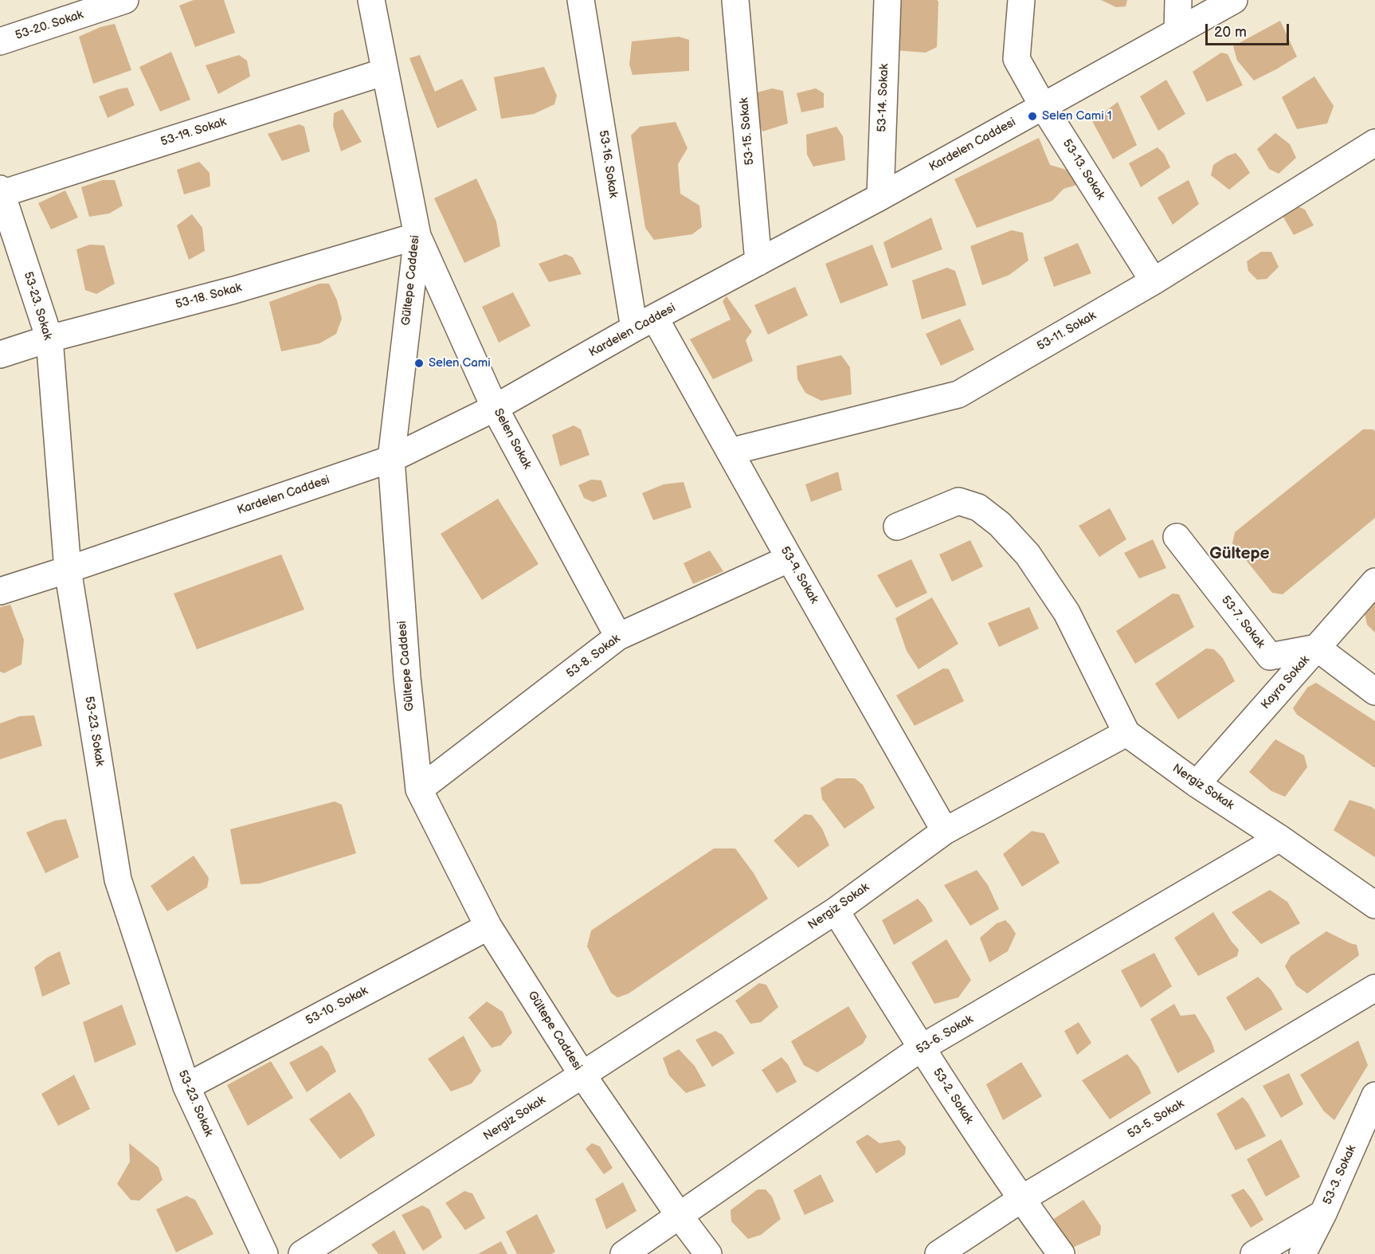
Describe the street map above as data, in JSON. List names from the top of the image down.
{
  "streets": {
    "street": [
      "53-20. Sokak",
      "53-14. Sokak",
      "53-15. Sokak",
      "53-19. Sokak",
      "Kardelen Caddesi",
      "53-16. Sokak",
      "53-13. Sokak",
      "Gültepe Caddesi",
      "53-18. Sokak",
      "53-23. Sokak",
      "53-11. Sokak",
      "Selen Sokak",
      "53-9. Sokak",
      "53-7. Sokak",
      "53-8. Sokak",
      "Kayra Sokak",
      "Nergiz Sokak",
      "53-10. Sokak",
      "53-6. Sokak",
      "53-2. Sokak",
      "53-5. Sokak",
      "53-3. Sokak"
    ]
  },
  "crossings": [
    ["53-14. Sokak", "Kardelen Caddesi"],
    ["53-15. Sokak", "Kardelen Caddesi"],
    ["53-19. Sokak", "Gültepe Caddesi"],
    ["53-19. Sokak", "53-23. Sokak"],
    ["Kardelen Caddesi", "53-16. Sokak"],
    ["Kardelen Caddesi", "53-13. Sokak"],
    ["Kardelen Caddesi", "Gültepe Caddesi"],
    ["Kardelen Caddesi", "53-23. Sokak"],
    ["Kardelen Caddesi", "Selen Sokak"],
    ["Kardelen Caddesi", "53-9. Sokak"],
    ["53-16. Sokak", "53-9. Sokak"],
    ["53-13. Sokak", "53-11. Sokak"],
    ["Gültepe Caddesi", "53-18. Sokak"],
    ["Gültepe Caddesi", "Selen Sokak"],
    ["Gültepe Caddesi", "53-8. Sokak"],
    ["Gültepe Caddesi", "Nergiz Sokak"],
    ["Gültepe Caddesi", "53-10. Sokak"],
    ["Gültepe Caddesi", "53-6. Sokak"],
    ["53-18. Sokak", "53-23. Sokak"],
    ["53-18. Sokak", "Selen Sokak"],
    ["53-23. Sokak", "53-10. Sokak"],
    ["53-11. Sokak", "53-9. Sokak"],
    ["Selen Sokak", "53-8. Sokak"],
    ["53-9. Sokak", "53-8. Sokak"],
    ["53-9. Sokak", "Nergiz Sokak"],
    ["53-7. Sokak", "Kayra Sokak"],
    ["Kayra Sokak", "Nergiz Sokak"],
    ["Nergiz Sokak", "53-6. Sokak"],
    ["Nergiz Sokak", "53-2. Sokak"],
    ["53-6. Sokak", "53-2. Sokak"],
    ["53-2. Sokak", "53-5. Sokak"]
  ],
  "districts": ["Gültepe"],
  "places": ["Selen Cami 1", "Selen Cami"],
  "scale_bar": "20 m"
}
